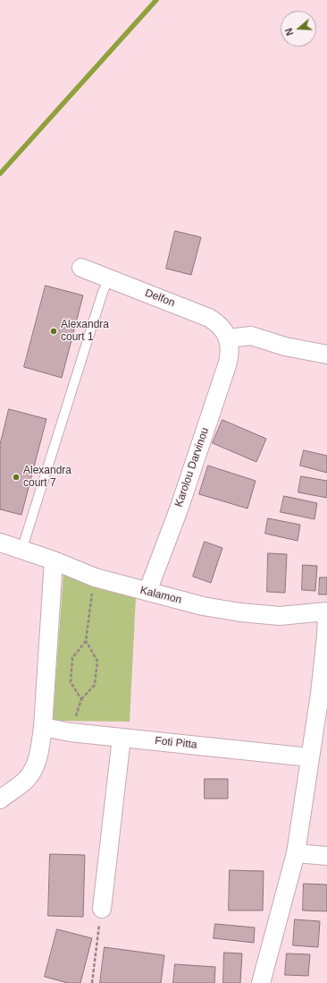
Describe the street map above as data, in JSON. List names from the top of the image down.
{
  "streets": {
    "street": [
      "Delfon",
      "Karolou Darvinou",
      "Kalamon",
      "Foti Pitta"
    ]
  },
  "crossings": [
    ["Delfon", "Karolou Darvinou"],
    ["Karolou Darvinou", "Kalamon"]
  ],
  "places": ["Alexandra court 1", "Alexandra court 7"],
  "north": "left"
}
